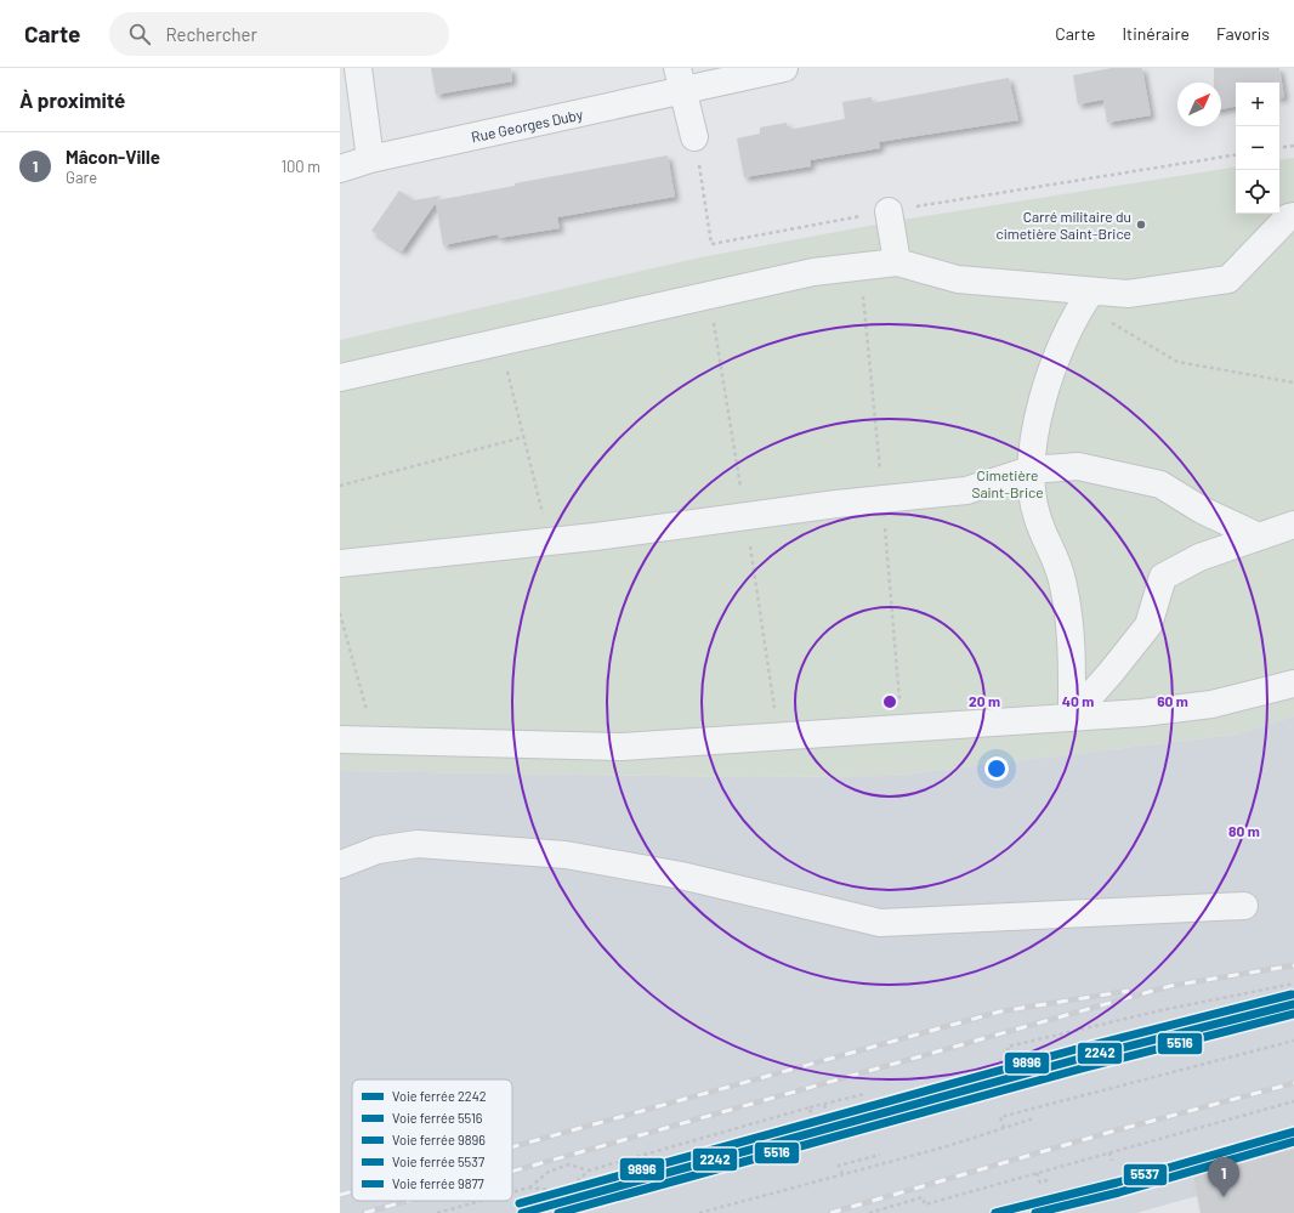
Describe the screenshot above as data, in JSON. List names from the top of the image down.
{
  "streets": {
    "street": ["Rue Georges Duby"]
  },
  "parks": ["Cimetière Saint-Brice"],
  "places": ["Carré militaire du cimetière Saint-Brice"],
  "lines": [
    "rail line 9896",
    "rail line 2242",
    "rail line 5516",
    "rail line 5537",
    "rail line 9877"
  ],
  "legend": [
    "Voie ferrée 2242",
    "Voie ferrée 5516",
    "Voie ferrée 9896",
    "Voie ferrée 5537",
    "Voie ferrée 9877"
  ],
  "north": "top right",
  "page": {
    "header": "Carte",
    "search": "Rechercher",
    "nav": ["Carte", "Itinéraire", "Favoris"],
    "heading": "À proximité",
    "map_buttons": ["+", "−"],
    "list": [
      {
        "mark": "1",
        "name": "Mâcon-Ville",
        "note": "Gare",
        "value": "100 m"
      }
    ],
    "pins": "1"
  },
  "rings": [
    "20 m",
    "40 m",
    "60 m",
    "80 m"
  ]
}
